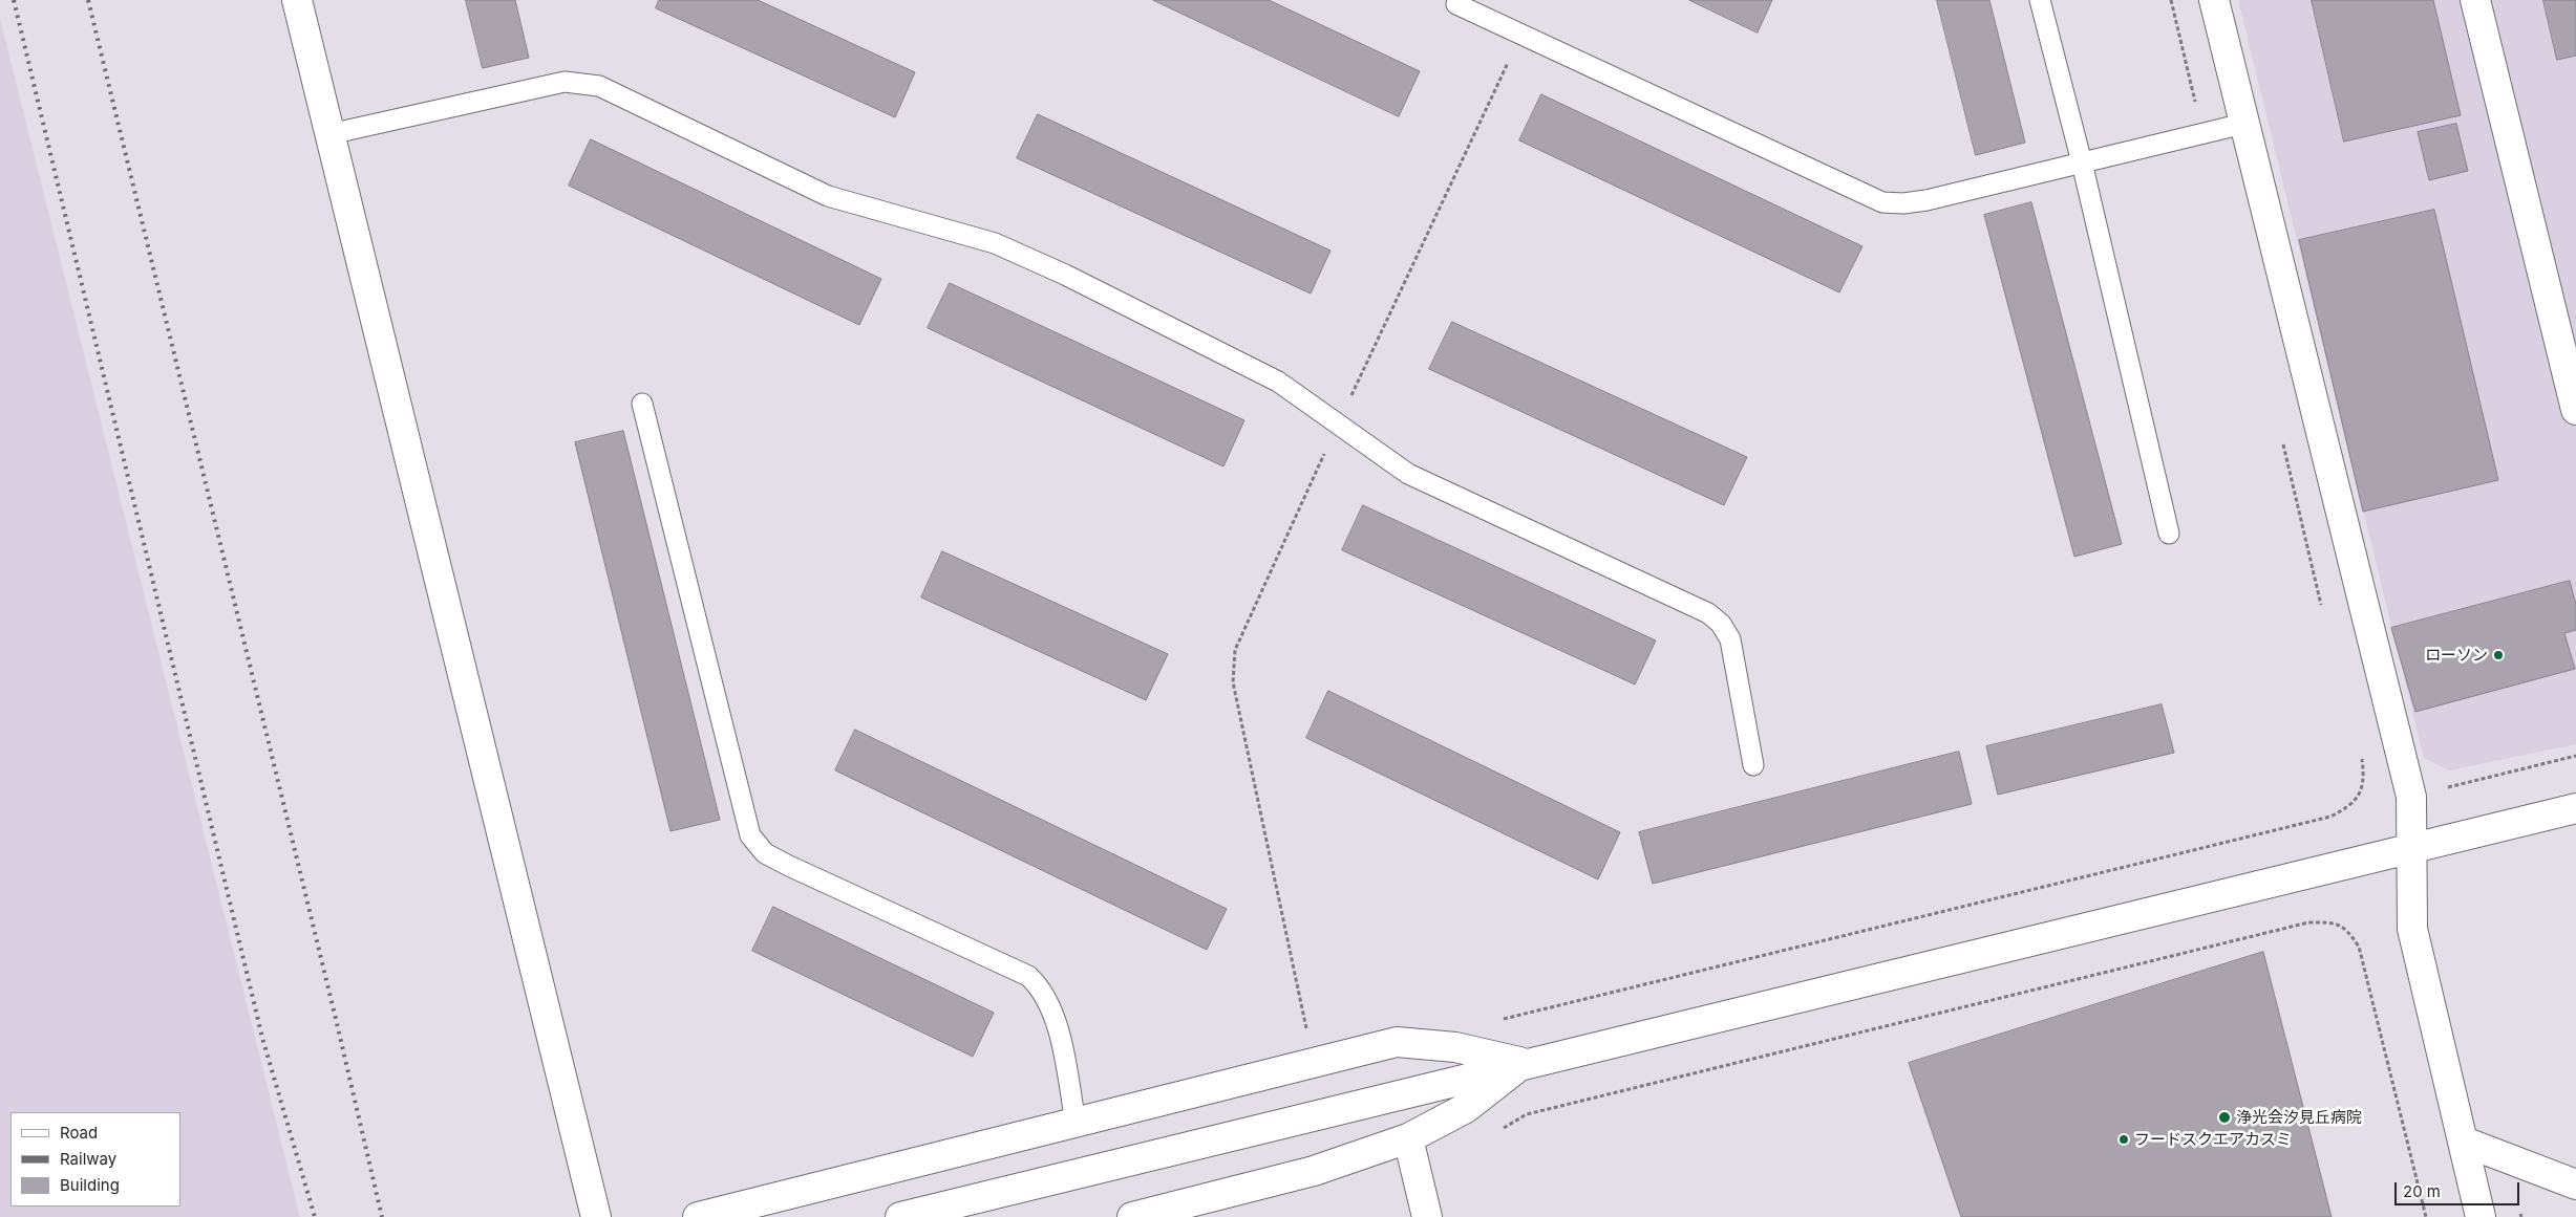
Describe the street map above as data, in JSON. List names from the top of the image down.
{
  "places": ["ローソン", "浄光会汐見丘病院", "フードスクエアカスミ"],
  "legend": ["Road", "Railway", "Building"],
  "scale_bar": "20 m"
}
